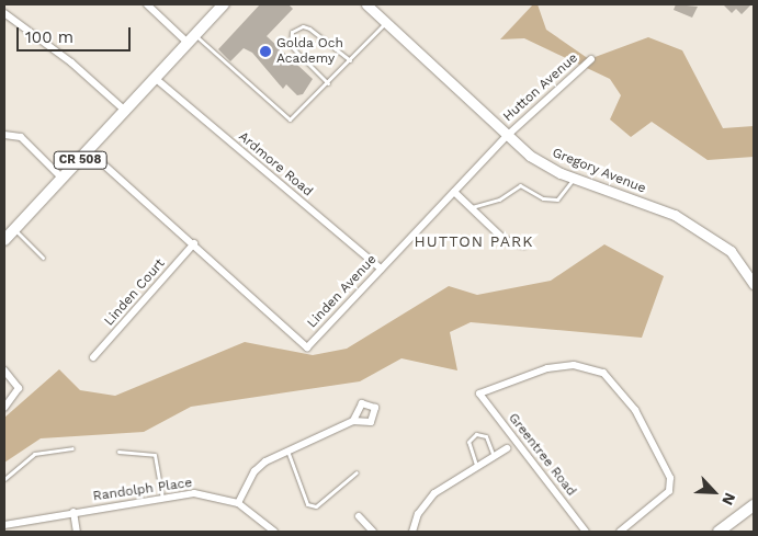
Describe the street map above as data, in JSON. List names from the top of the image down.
{
  "streets": {
    "main road": ["CR 508", "Gregory Avenue"],
    "street": [
      "Hutton Avenue",
      "Ardmore Road",
      "Linden Avenue",
      "Linden Court",
      "Greentree Road",
      "Randolph Place"
    ]
  },
  "crossings": [
    ["Hutton Avenue", "Gregory Avenue"],
    ["Hutton Avenue", "Linden Avenue"],
    ["CR 508", "Ardmore Road"],
    ["CR 508", "Linden Avenue"],
    ["Ardmore Road", "Linden Avenue"],
    ["Gregory Avenue", "Linden Avenue"],
    ["Linden Avenue", "Linden Court"]
  ],
  "districts": ["HUTTON PARK"],
  "places": ["Golda Och Academy"],
  "scale_bar": "100 m",
  "north": "bottom right"
}
